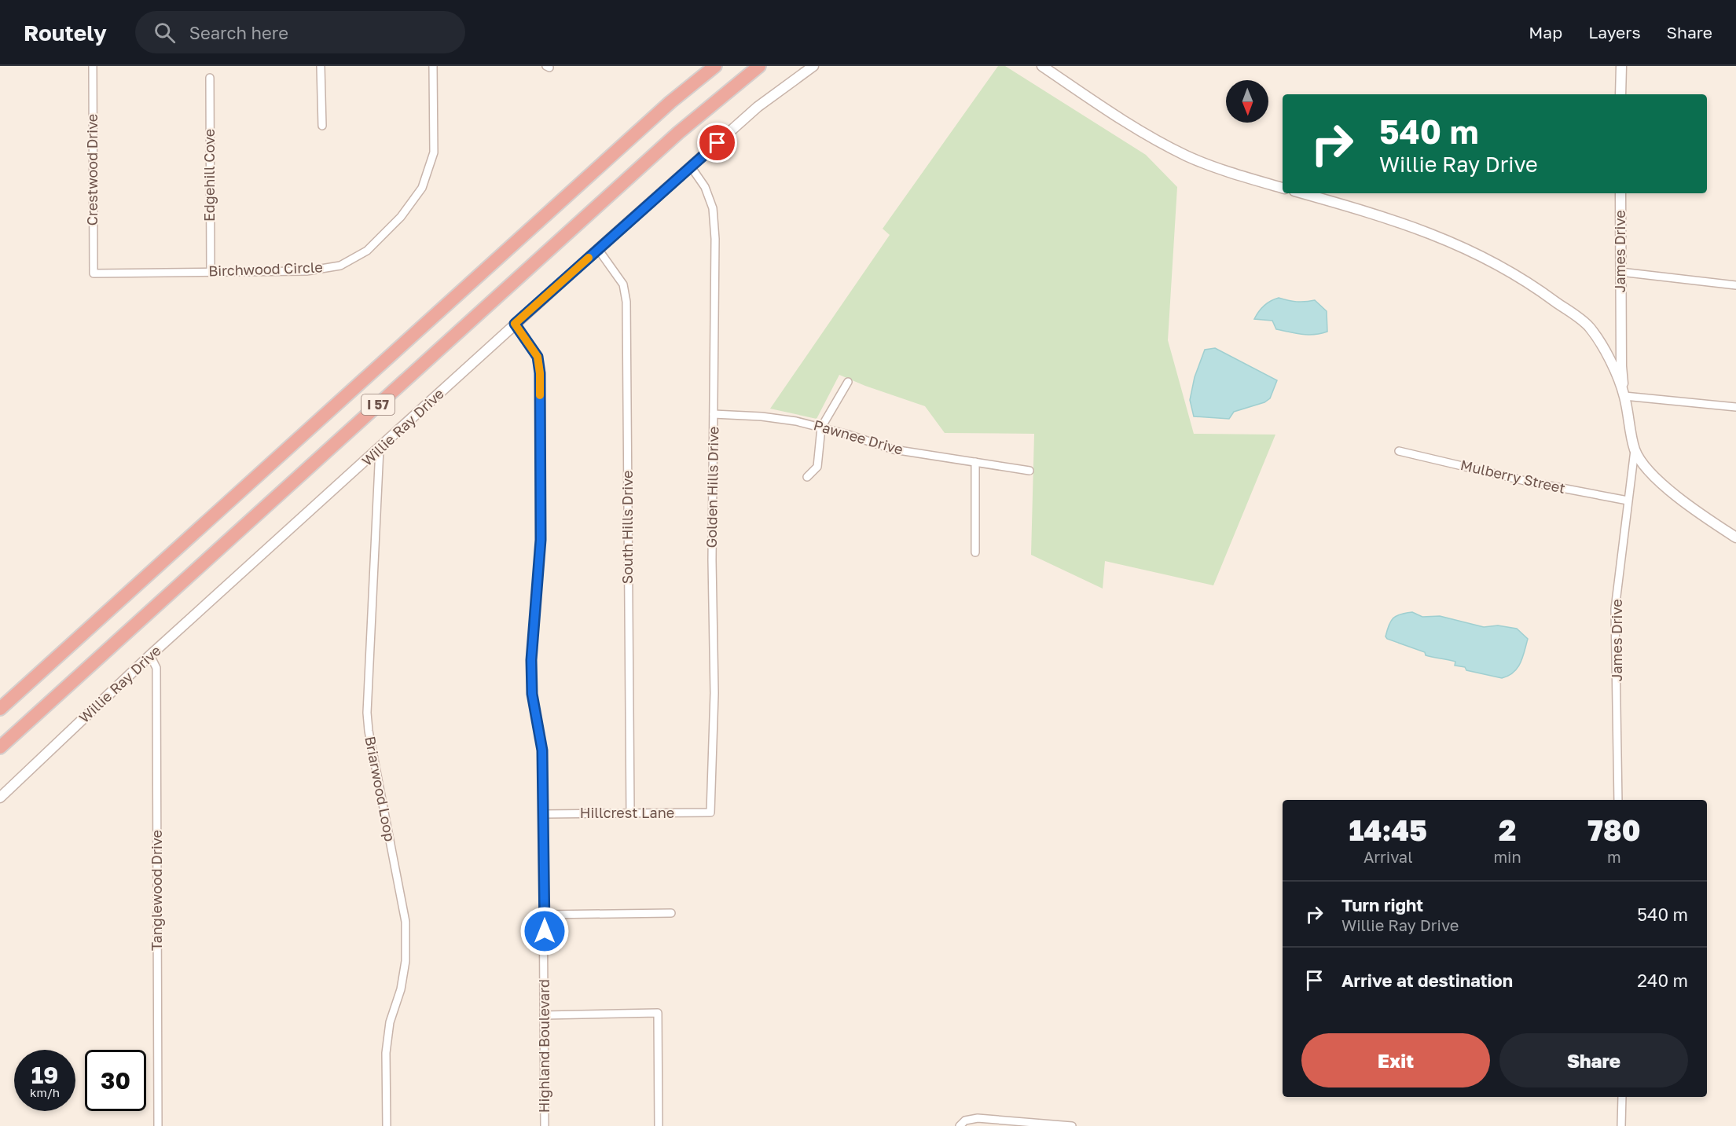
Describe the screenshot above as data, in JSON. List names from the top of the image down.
{
  "streets": {
    "highway": ["I 57"],
    "street": [
      "Crestwood Drive",
      "Edgehill Cove",
      "James Drive",
      "Birchwood Circle",
      "Willie Ray Drive",
      "Pawnee Drive",
      "Mulberry Street",
      "Golden Hills Drive",
      "South Hills Drive",
      "Briarwood Loop",
      "Hillcrest Lane",
      "Tanglewood Drive",
      "Highland Boulevard"
    ]
  },
  "crossings": [
    ["Crestwood Drive", "Birchwood Circle"],
    ["Edgehill Cove", "Birchwood Circle"],
    ["James Drive", "Mulberry Street"],
    ["Willie Ray Drive", "Golden Hills Drive"],
    ["Willie Ray Drive", "South Hills Drive"],
    ["Willie Ray Drive", "Briarwood Loop"],
    ["Willie Ray Drive", "Tanglewood Drive"],
    ["Willie Ray Drive", "Highland Boulevard"],
    ["Pawnee Drive", "Golden Hills Drive"],
    ["Golden Hills Drive", "Hillcrest Lane"],
    ["South Hills Drive", "Hillcrest Lane"],
    ["Hillcrest Lane", "Highland Boulevard"]
  ],
  "north": "bottom",
  "page": {
    "header": "Routely",
    "search": "Search here",
    "nav": ["Map", "Layers", "Share"],
    "turn": ["540 m", "Willie Ray Drive"],
    "eta": [
      "14:45",
      "Arrival",
      "2",
      "min",
      "780",
      "m"
    ],
    "list": [
      {
        "name": "Turn right",
        "note": "Willie Ray Drive",
        "value": "540 m"
      },
      {
        "name": "Arrive at destination",
        "value": "240 m"
      }
    ],
    "buttons": ["Exit", "Share"],
    "speed": "19 km/h",
    "limit": "30"
  }
}
